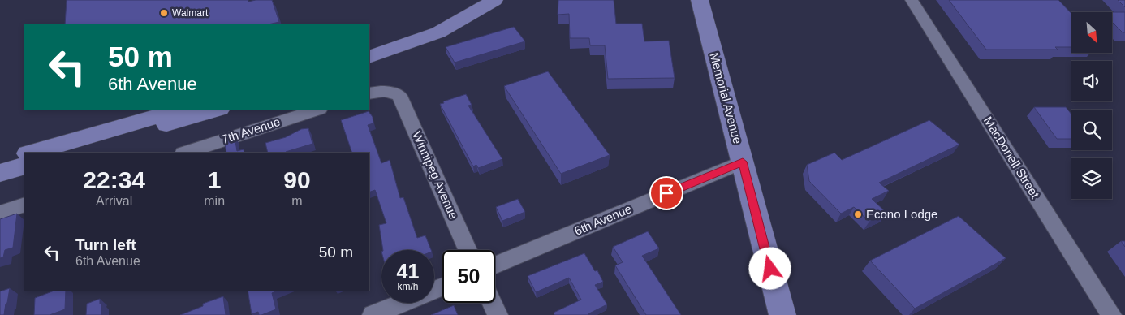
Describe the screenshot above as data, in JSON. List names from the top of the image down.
{
  "streets": {
    "main road": ["Memorial Avenue"],
    "street": [
      "7th Avenue",
      "MacDonell Street",
      "Winnipeg Avenue",
      "6th Avenue"
    ]
  },
  "crossings": [
    ["Memorial Avenue", "6th Avenue"]
  ],
  "places": ["Walmart", "Econo Lodge"],
  "north": "bottom right",
  "page": {
    "turn": ["50 m", "6th Avenue"],
    "eta": [
      "22:34",
      "Arrival",
      "1",
      "min",
      "90",
      "m"
    ],
    "list": [
      {
        "name": "Turn left",
        "note": "6th Avenue",
        "value": "50 m"
      }
    ],
    "speed": "41 km/h",
    "limit": "50"
  }
}
